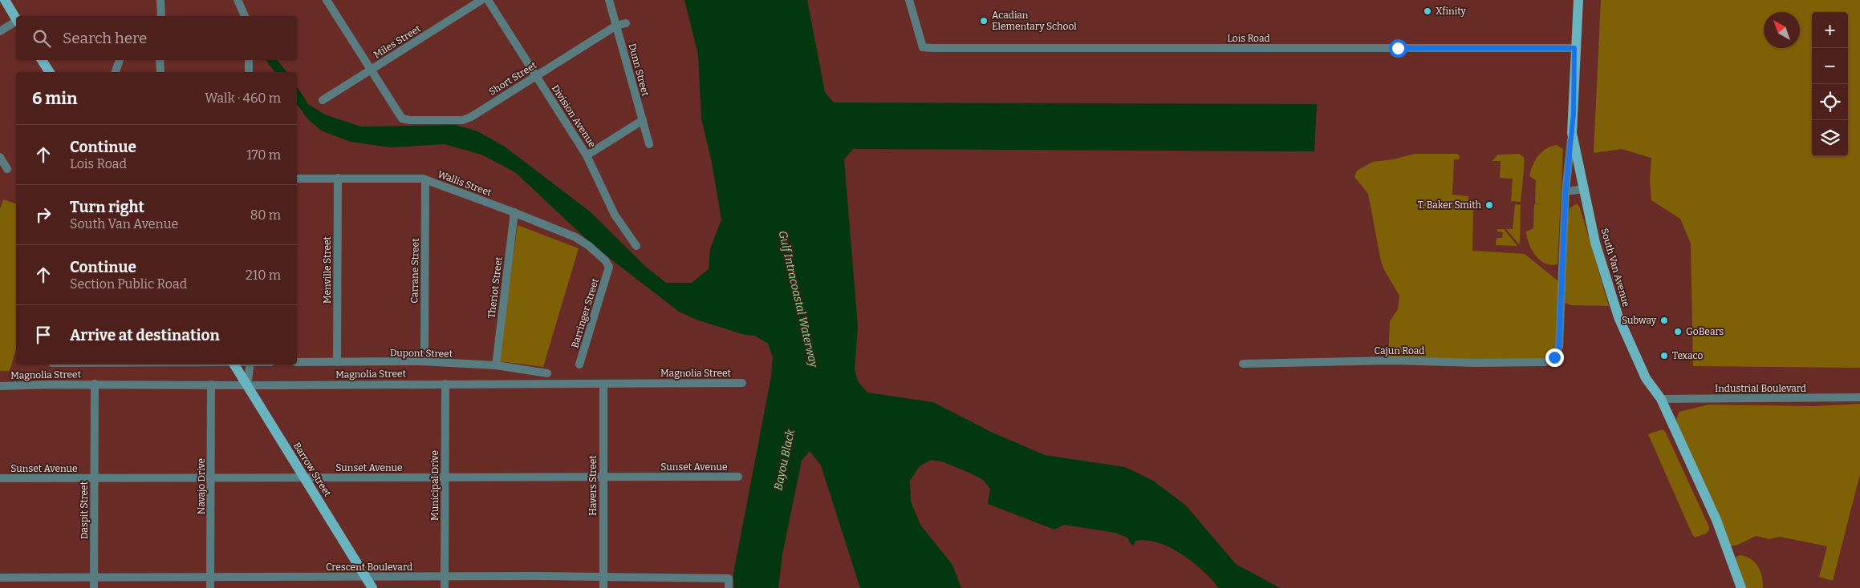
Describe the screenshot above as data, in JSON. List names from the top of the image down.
{
  "streets": {
    "main road": ["South Van Avenue", "Barrow Street"],
    "street": [
      "Lois Road",
      "Miles Street",
      "Dunn Street",
      "Short Street",
      "Division Avenue",
      "Wallis Street",
      "Menville Street",
      "Carrane Street",
      "Theriot Street",
      "Barringer Street",
      "Cajun Road",
      "Dupont Street",
      "Magnolia Street",
      "Industrial Boulevard",
      "Sunset Avenue",
      "Municipal Drive",
      "Havers Street",
      "Navajo Drive",
      "Daspit Street",
      "Crescent Boulevard"
    ]
  },
  "crossings": [
    ["Lois Road", "South Van Avenue"],
    ["Miles Street", "Short Street"],
    ["Dunn Street", "Short Street"],
    ["Short Street", "Division Avenue"],
    ["Wallis Street", "Menville Street"],
    ["Wallis Street", "Carrane Street"],
    ["Wallis Street", "Theriot Street"],
    ["Wallis Street", "Barringer Street"],
    ["South Van Avenue", "Industrial Boulevard"],
    ["Menville Street", "Dupont Street"],
    ["Carrane Street", "Dupont Street"],
    ["Theriot Street", "Dupont Street"],
    ["Magnolia Street", "Barrow Street"],
    ["Magnolia Street", "Municipal Drive"],
    ["Magnolia Street", "Havers Street"],
    ["Magnolia Street", "Navajo Drive"],
    ["Magnolia Street", "Daspit Street"],
    ["Sunset Avenue", "Barrow Street"],
    ["Sunset Avenue", "Municipal Drive"],
    ["Sunset Avenue", "Havers Street"],
    ["Sunset Avenue", "Navajo Drive"],
    ["Sunset Avenue", "Daspit Street"],
    ["Barrow Street", "Crescent Boulevard"],
    ["Municipal Drive", "Crescent Boulevard"],
    ["Havers Street", "Crescent Boulevard"],
    ["Navajo Drive", "Crescent Boulevard"],
    ["Daspit Street", "Crescent Boulevard"]
  ],
  "water": ["Gulf Intracoastal Waterway", "Bayou Black"],
  "places": [
    "Xfinity",
    "Acadian Elementary School",
    "T. Baker Smith",
    "Subway",
    "GoBears",
    "Texaco"
  ],
  "north": "top left",
  "page": {
    "map_buttons": ["+", "−"],
    "search": "Search here",
    "heading": ["6 min", "Walk · 460 m"],
    "list": [
      ["Continue", "Lois Road", "170 m"],
      ["Turn right", "South Van Avenue", "80 m"],
      ["Continue", "Section Public Road", "210 m"],
      "Arrive at destination"
    ]
  }
}
